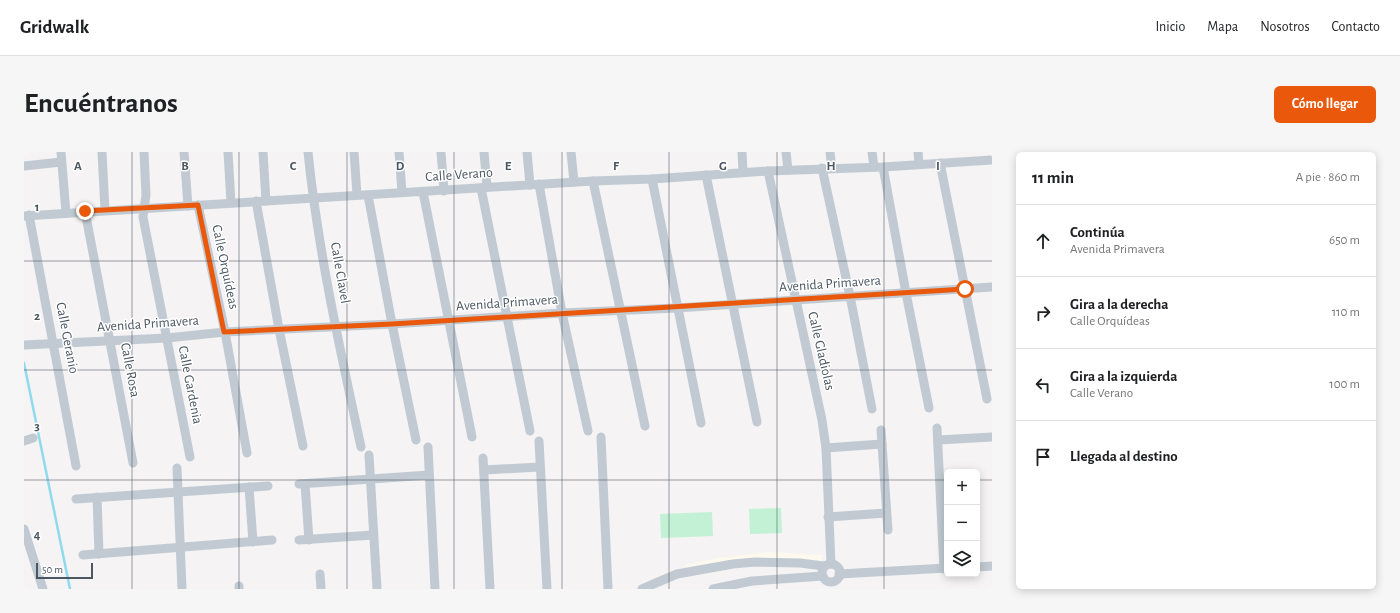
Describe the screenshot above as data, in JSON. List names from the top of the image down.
{
  "streets": {
    "street": [
      "Calle Verano",
      "Calle Orquídeas",
      "Calle Clavel",
      "Avenida Primavera",
      "Calle Geranio",
      "Calle Gladiolas",
      "Calle Rosa",
      "Calle Gardenia"
    ]
  },
  "crossings": [
    ["Calle Verano", "Calle Orquídeas"],
    ["Calle Verano", "Calle Clavel"],
    ["Calle Verano", "Calle Geranio"],
    ["Calle Verano", "Calle Gladiolas"],
    ["Calle Verano", "Calle Rosa"],
    ["Calle Verano", "Calle Gardenia"],
    ["Calle Orquídeas", "Avenida Primavera"],
    ["Calle Clavel", "Avenida Primavera"],
    ["Avenida Primavera", "Calle Geranio"],
    ["Avenida Primavera", "Calle Gladiolas"],
    ["Avenida Primavera", "Calle Rosa"],
    ["Avenida Primavera", "Calle Gardenia"]
  ],
  "scale_bar": "50 m",
  "page": {
    "header": "Gridwalk",
    "nav": [
      "Inicio",
      "Mapa",
      "Nosotros",
      "Contacto"
    ],
    "buttons": "Cómo llegar",
    "title": "Encuéntranos",
    "heading": ["11 min", "A pie · 860 m"],
    "list": [
      ["Continúa", "Avenida Primavera", "650 m"],
      ["Gira a la derecha", "Calle Orquídeas", "110 m"],
      ["Gira a la izquierda", "Calle Verano", "100 m"],
      "Llegada al destino"
    ],
    "map_buttons": ["+", "−"],
    "scale": "50 m"
  },
  "grid": {
    "columns": [
      "A",
      "B",
      "C",
      "D",
      "E",
      "F",
      "G",
      "H",
      "I"
    ],
    "rows": [
      "1",
      "2",
      "3",
      "4"
    ]
  }
}
